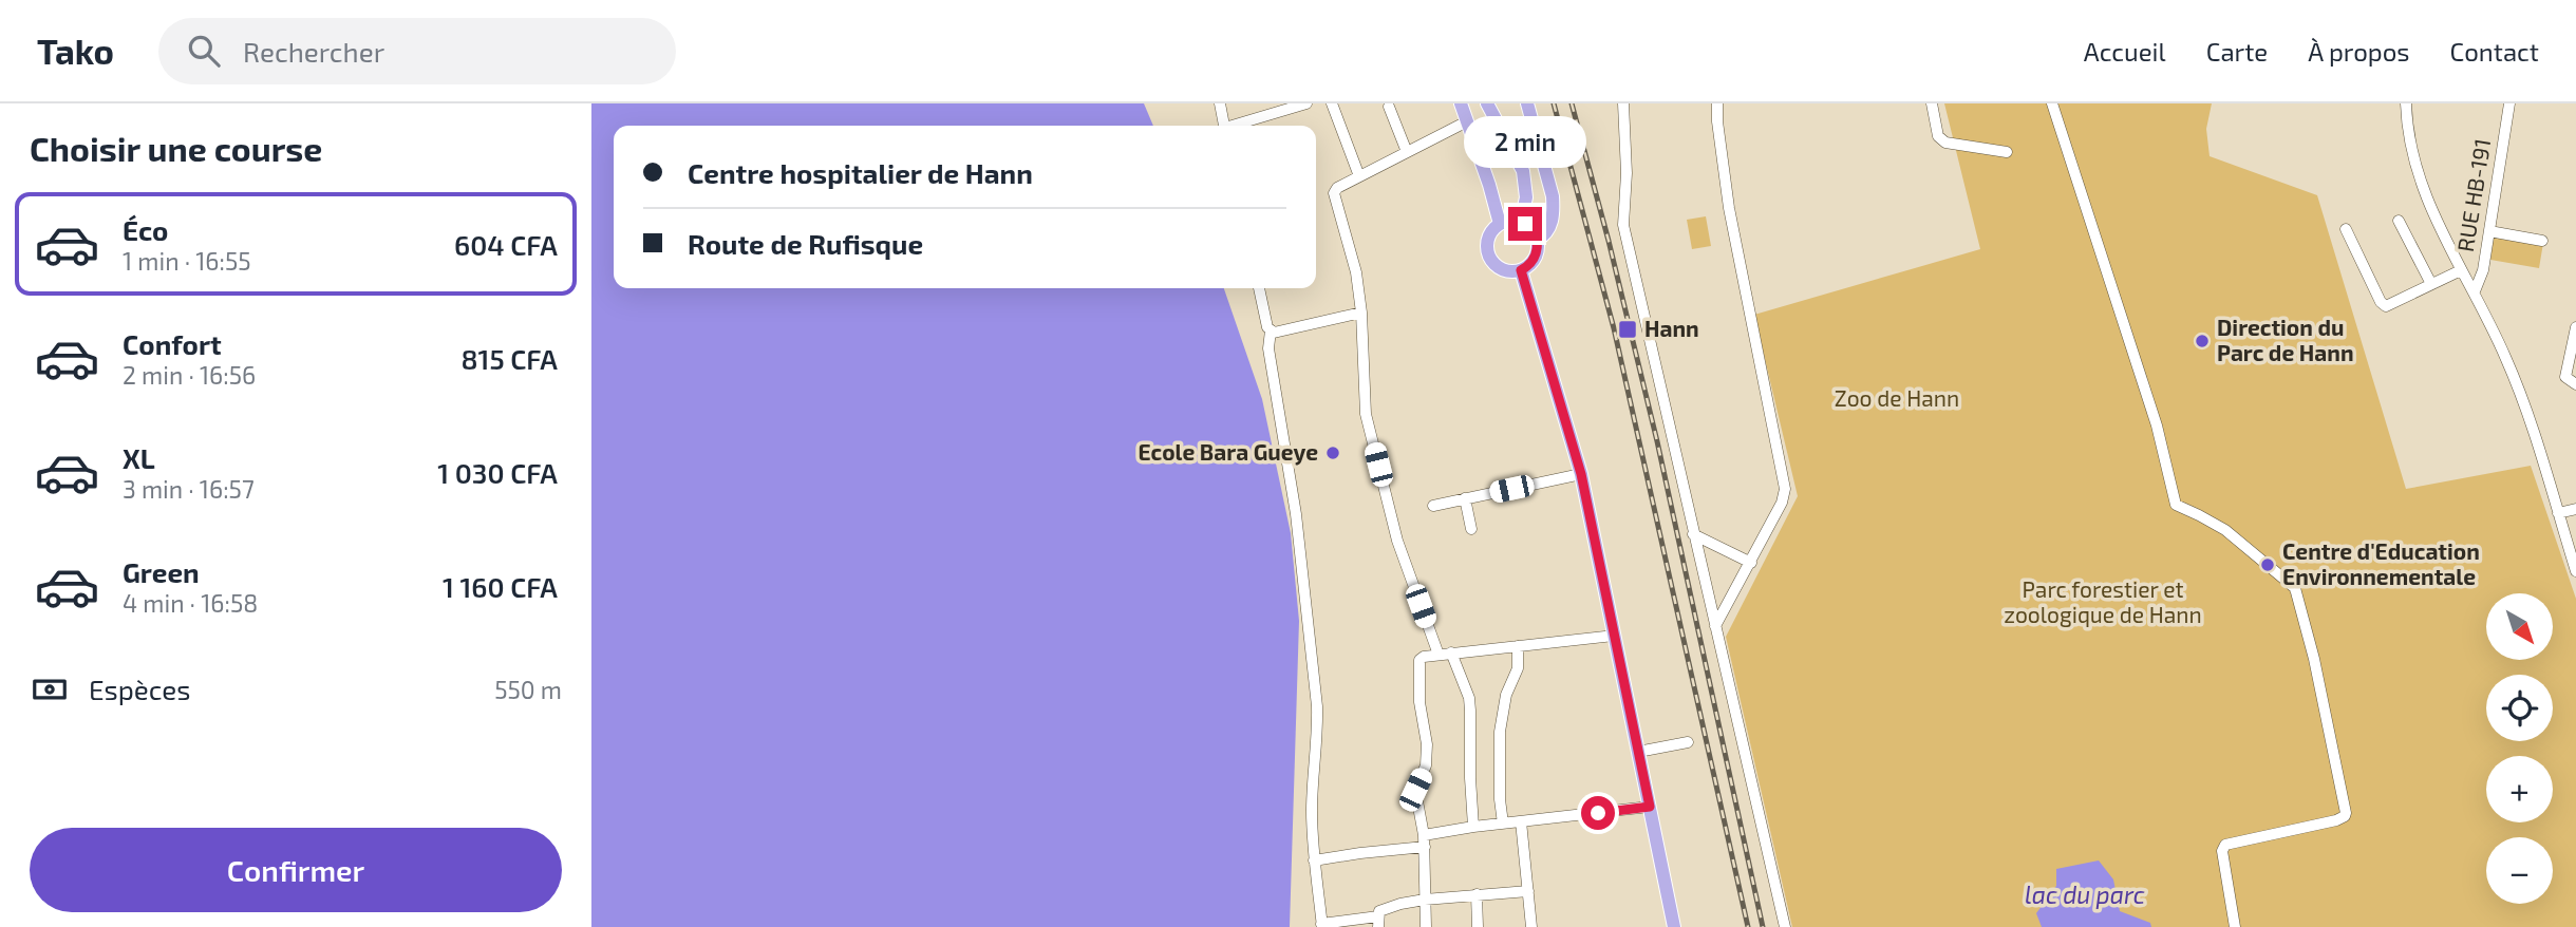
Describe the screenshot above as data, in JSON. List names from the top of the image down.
{
  "streets": {
    "street": ["RUE HB-191"]
  },
  "water": ["lac du parc"],
  "parks": ["Zoo de Hann", "Parc forestier et zoologique de Hann"],
  "places": {
    "transit": ["Hann"],
    "other": ["Direction du Parc de Hann", "Ecole Bara Gueye", "Centre d'Education Environnementale"]
  },
  "north": "bottom right",
  "page": {
    "header": "Tako",
    "search": "Rechercher",
    "nav": [
      "Accueil",
      "Carte",
      "À propos",
      "Contact"
    ],
    "heading": "Choisir une course",
    "bubble": "2 min",
    "banner": ["Centre hospitalier de Hann", "Route de Rufisque"],
    "list": [
      {
        "name": "Éco",
        "note": "1 min · 16:55",
        "value": "604 CFA"
      },
      {
        "name": "Confort",
        "note": "2 min · 16:56",
        "value": "815 CFA"
      },
      {
        "name": "XL",
        "note": "3 min · 16:57",
        "value": "1 030 CFA"
      },
      {
        "name": "Green",
        "note": "4 min · 16:58",
        "value": "1 160 CFA"
      }
    ],
    "map_buttons": ["+", "−"],
    "pay": ["Espèces", "550 m"],
    "buttons": "Confirmer"
  }
}
